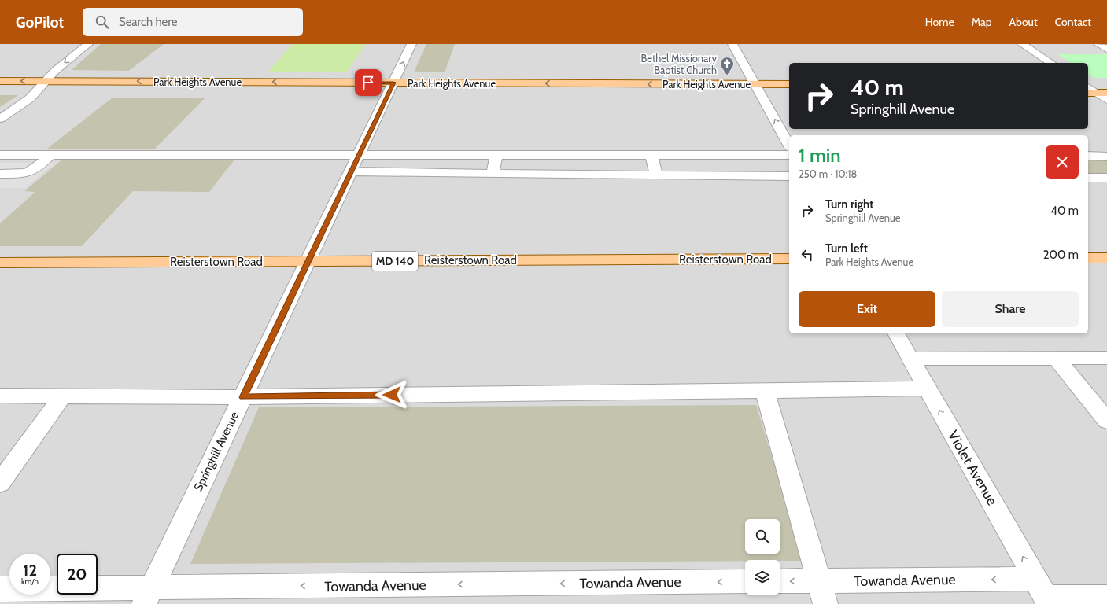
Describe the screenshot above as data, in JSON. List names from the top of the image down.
{
  "streets": {
    "main road": ["Park Heights Avenue", "Reisterstown Road", "MD 140"],
    "street": ["Springhill Avenue", "Violet Avenue", "Towanda Avenue"]
  },
  "crossings": [
    ["Park Heights Avenue", "Springhill Avenue"],
    ["Reisterstown Road", "Springhill Avenue"],
    ["Springhill Avenue", "Towanda Avenue"],
    ["Violet Avenue", "Towanda Avenue"]
  ],
  "one_way": ["Towanda Avenue"],
  "places": {
    "church": ["Bethel Missionary Baptist Church"]
  },
  "page": {
    "header": "GoPilot",
    "search": "Search here",
    "nav": [
      "Home",
      "Map",
      "About",
      "Contact"
    ],
    "turn": ["40 m", "Springhill Avenue"],
    "heading": ["1 min", "250 m · 10:18"],
    "list": [
      {
        "name": "Turn right",
        "note": "Springhill Avenue",
        "value": "40 m"
      },
      {
        "name": "Turn left",
        "note": "Park Heights Avenue",
        "value": "200 m"
      }
    ],
    "buttons": ["Exit", "Share"],
    "speed": "12 km/h",
    "limit": "20"
  }
}
